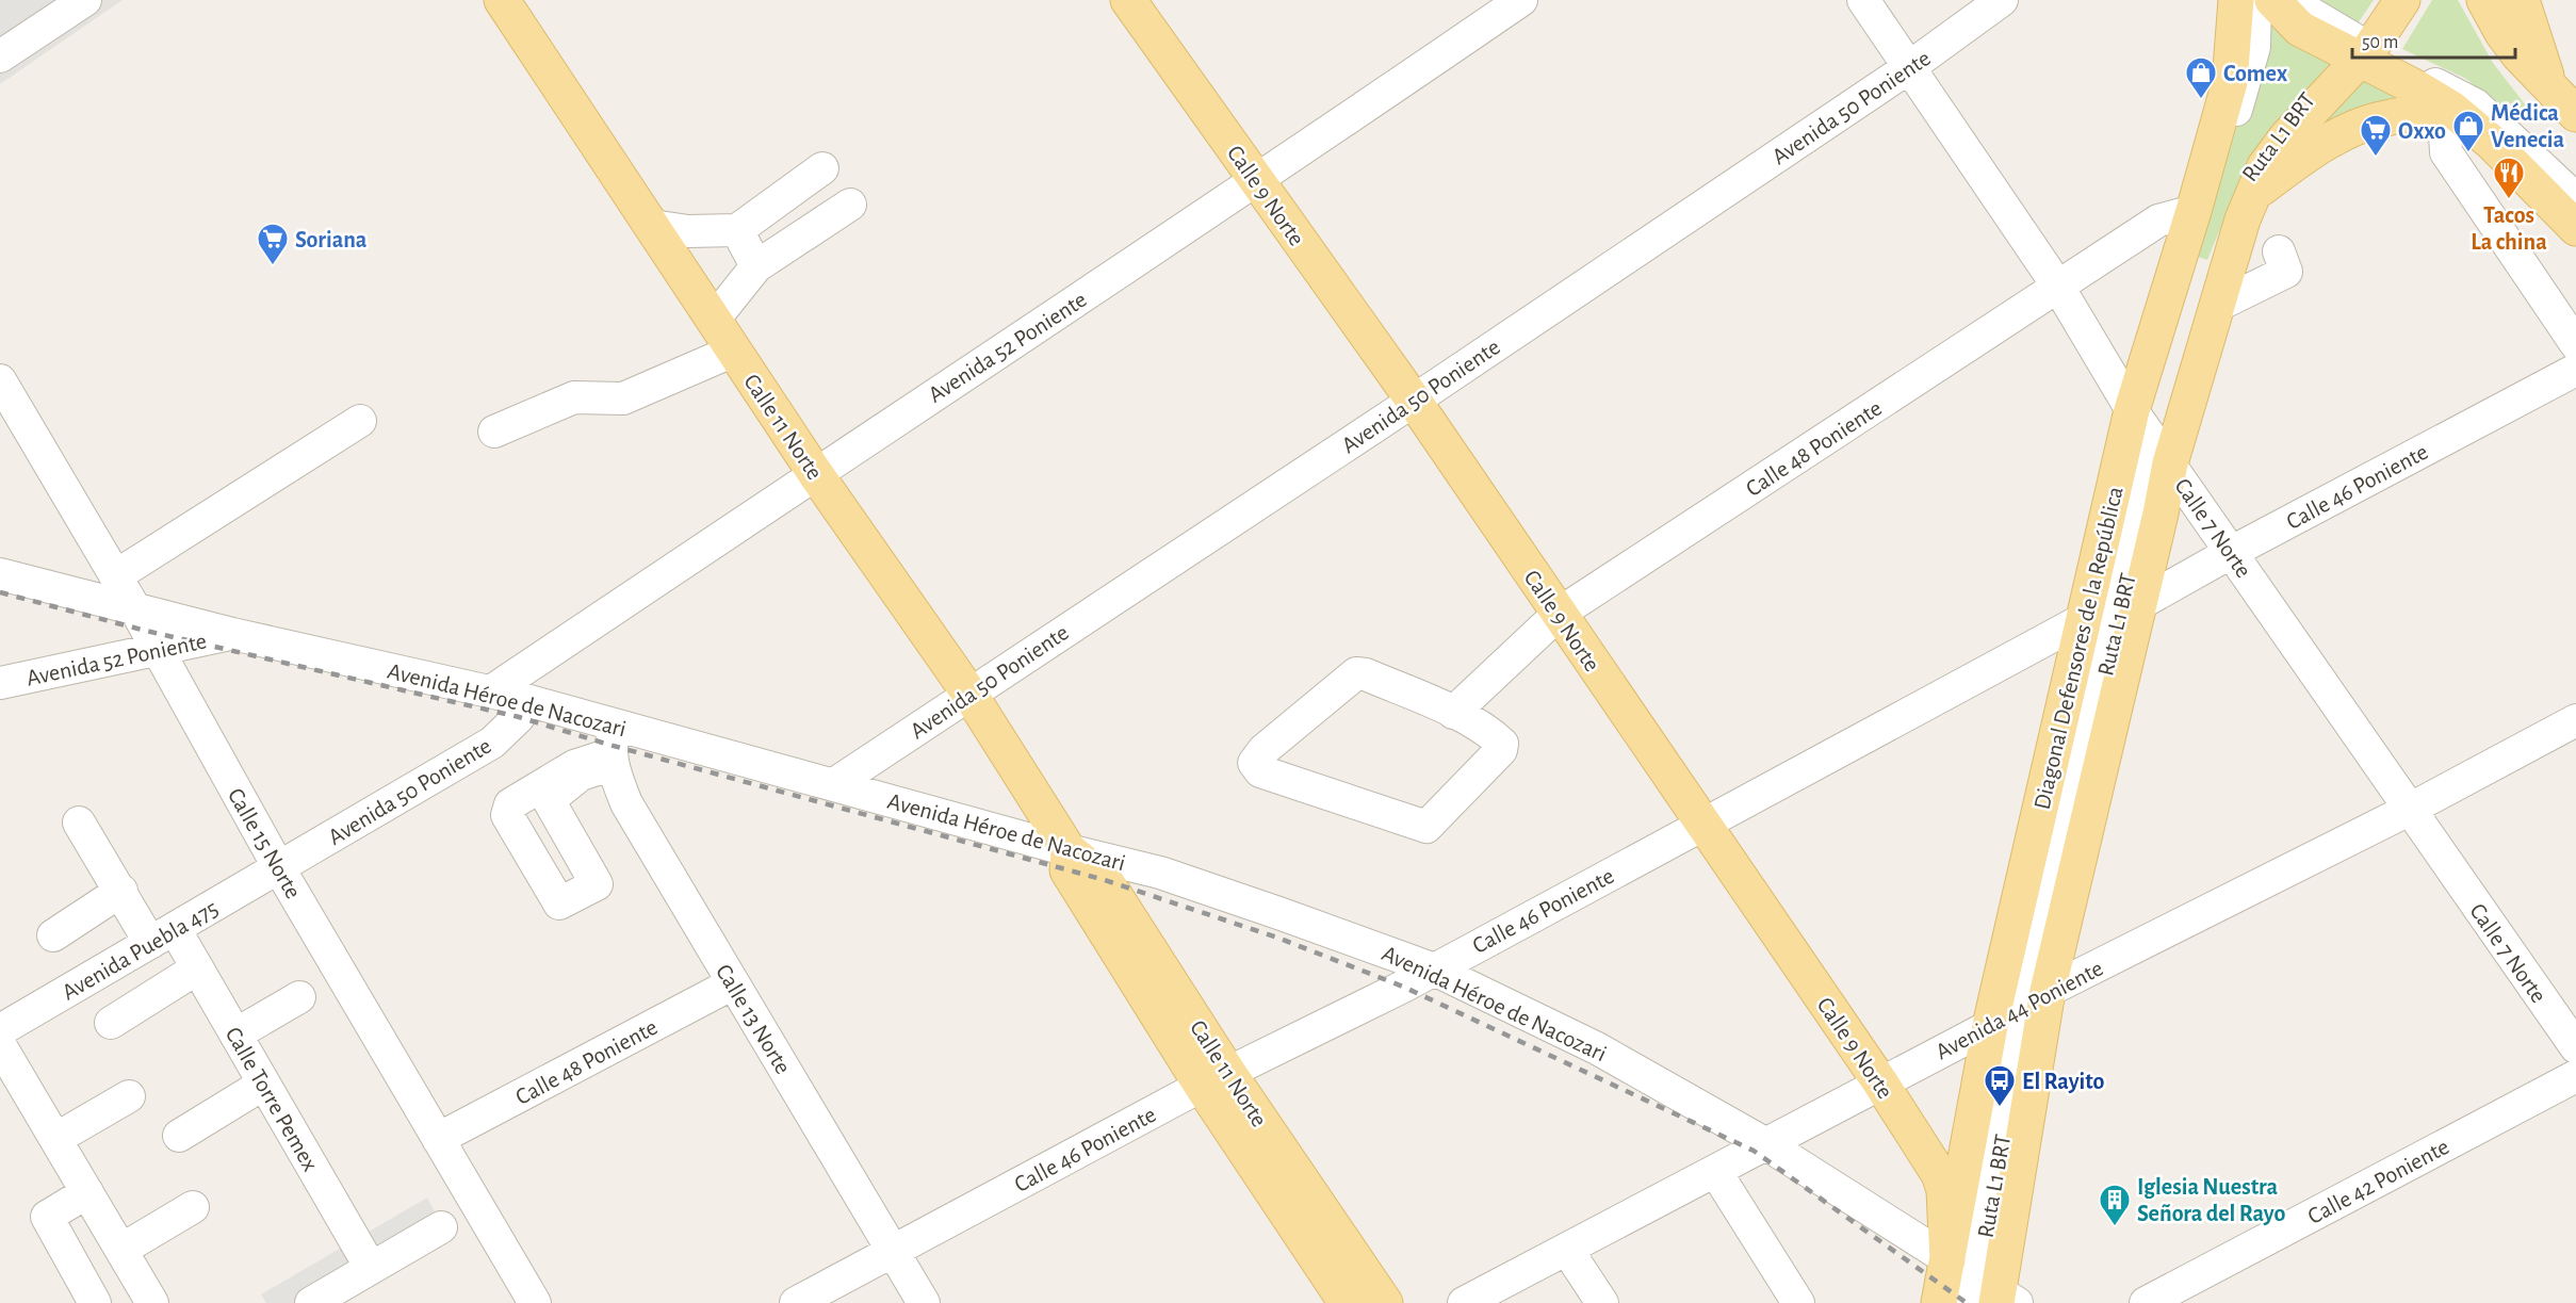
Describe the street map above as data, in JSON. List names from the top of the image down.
{
  "streets": {
    "main road": ["Calle 9 Norte", "Calle 11 Norte", "Diagonal Defensores de la República"],
    "street": [
      "Avenida 50 Poniente",
      "Ruta L1 BRT",
      "Avenida 52 Poniente",
      "Calle 48 Poniente",
      "Calle 46 Poniente",
      "Calle 7 Norte",
      "Avenida Héroe de Nacozari",
      "Calle 15 Norte",
      "Avenida Puebla 475",
      "Avenida 44 Poniente",
      "Calle 13 Norte",
      "Calle Torre Pemex",
      "Calle 42 Poniente"
    ]
  },
  "crossings": [
    ["Avenida 50 Poniente", "Calle 9 Norte"],
    ["Avenida 50 Poniente", "Calle 11 Norte"],
    ["Avenida 50 Poniente", "Calle 7 Norte"],
    ["Avenida 50 Poniente", "Avenida Héroe de Nacozari"],
    ["Avenida 50 Poniente", "Calle 15 Norte"],
    ["Avenida 50 Poniente", "Avenida Puebla 475"],
    ["Ruta L1 BRT", "Calle 9 Norte"],
    ["Ruta L1 BRT", "Calle 7 Norte"],
    ["Ruta L1 BRT", "Diagonal Defensores de la República"],
    ["Ruta L1 BRT", "Avenida Héroe de Nacozari"],
    ["Ruta L1 BRT", "Avenida 44 Poniente"],
    ["Calle 9 Norte", "Avenida 52 Poniente"],
    ["Calle 9 Norte", "Calle 48 Poniente"],
    ["Calle 9 Norte", "Calle 46 Poniente"],
    ["Calle 9 Norte", "Diagonal Defensores de la República"],
    ["Calle 9 Norte", "Avenida Héroe de Nacozari"],
    ["Calle 9 Norte", "Avenida 44 Poniente"],
    ["Avenida 52 Poniente", "Calle 11 Norte"],
    ["Avenida 52 Poniente", "Avenida Héroe de Nacozari"],
    ["Avenida 52 Poniente", "Calle 15 Norte"],
    ["Calle 11 Norte", "Calle 46 Poniente"],
    ["Calle 11 Norte", "Avenida Héroe de Nacozari"],
    ["Calle 48 Poniente", "Calle 7 Norte"],
    ["Calle 48 Poniente", "Diagonal Defensores de la República"],
    ["Calle 48 Poniente", "Calle 15 Norte"],
    ["Calle 48 Poniente", "Calle 13 Norte"],
    ["Calle 46 Poniente", "Calle 7 Norte"],
    ["Calle 46 Poniente", "Diagonal Defensores de la República"],
    ["Calle 46 Poniente", "Avenida Héroe de Nacozari"],
    ["Calle 46 Poniente", "Calle 13 Norte"],
    ["Calle 7 Norte", "Diagonal Defensores de la República"],
    ["Calle 7 Norte", "Avenida 44 Poniente"],
    ["Diagonal Defensores de la República", "Avenida Héroe de Nacozari"],
    ["Diagonal Defensores de la República", "Avenida 44 Poniente"],
    ["Avenida Héroe de Nacozari", "Calle 15 Norte"],
    ["Avenida Héroe de Nacozari", "Avenida 44 Poniente"],
    ["Avenida Héroe de Nacozari", "Calle 13 Norte"],
    ["Calle 15 Norte", "Avenida Puebla 475"],
    ["Avenida Puebla 475", "Calle Torre Pemex"]
  ],
  "places": {
    "shop": ["Comex", "Médica Venecia"],
    "supermarket": ["Oxxo", "Soriana"],
    "restaurant": ["Tacos La china"],
    "bus stop": ["El Rayito"],
    "building": ["Iglesia Nuestra Señora del Rayo"]
  },
  "scale_bar": "50 m"
}
